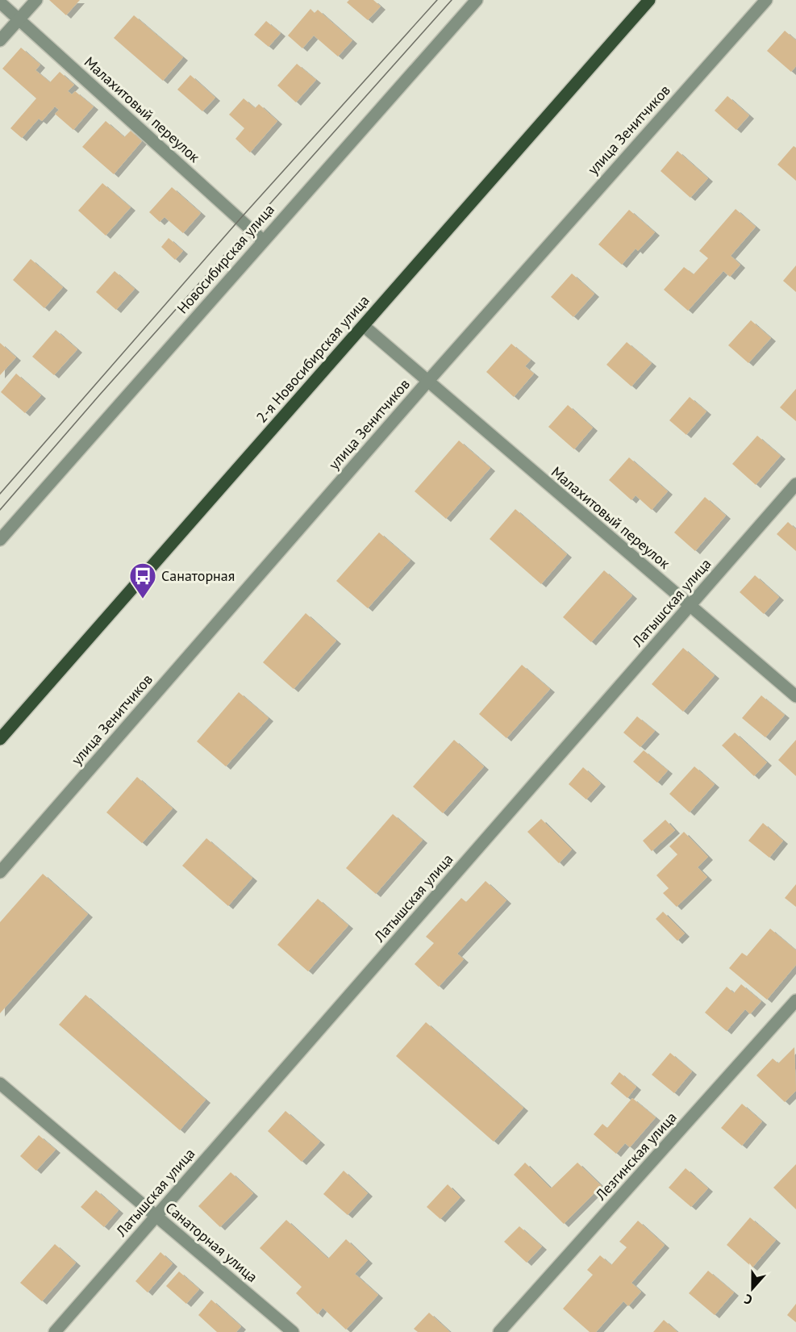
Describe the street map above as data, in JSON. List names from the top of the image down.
{
  "streets": {
    "main road": ["2-я Новосибирская улица"],
    "street": [
      "Малахитовый переулок",
      "улица Зенитчиков",
      "Новосибирская улица",
      "Латышская улица",
      "Лезгинская улица",
      "Санаторная улица"
    ]
  },
  "crossings": [
    ["Малахитовый переулок", "улица Зенитчиков"],
    ["Малахитовый переулок", "Новосибирская улица"],
    ["Малахитовый переулок", "2-я Новосибирская улица"],
    ["Малахитовый переулок", "Латышская улица"],
    ["Латышская улица", "Санаторная улица"]
  ],
  "places": {
    "bus stop": ["Санаторная"]
  },
  "north": "bottom"
}
